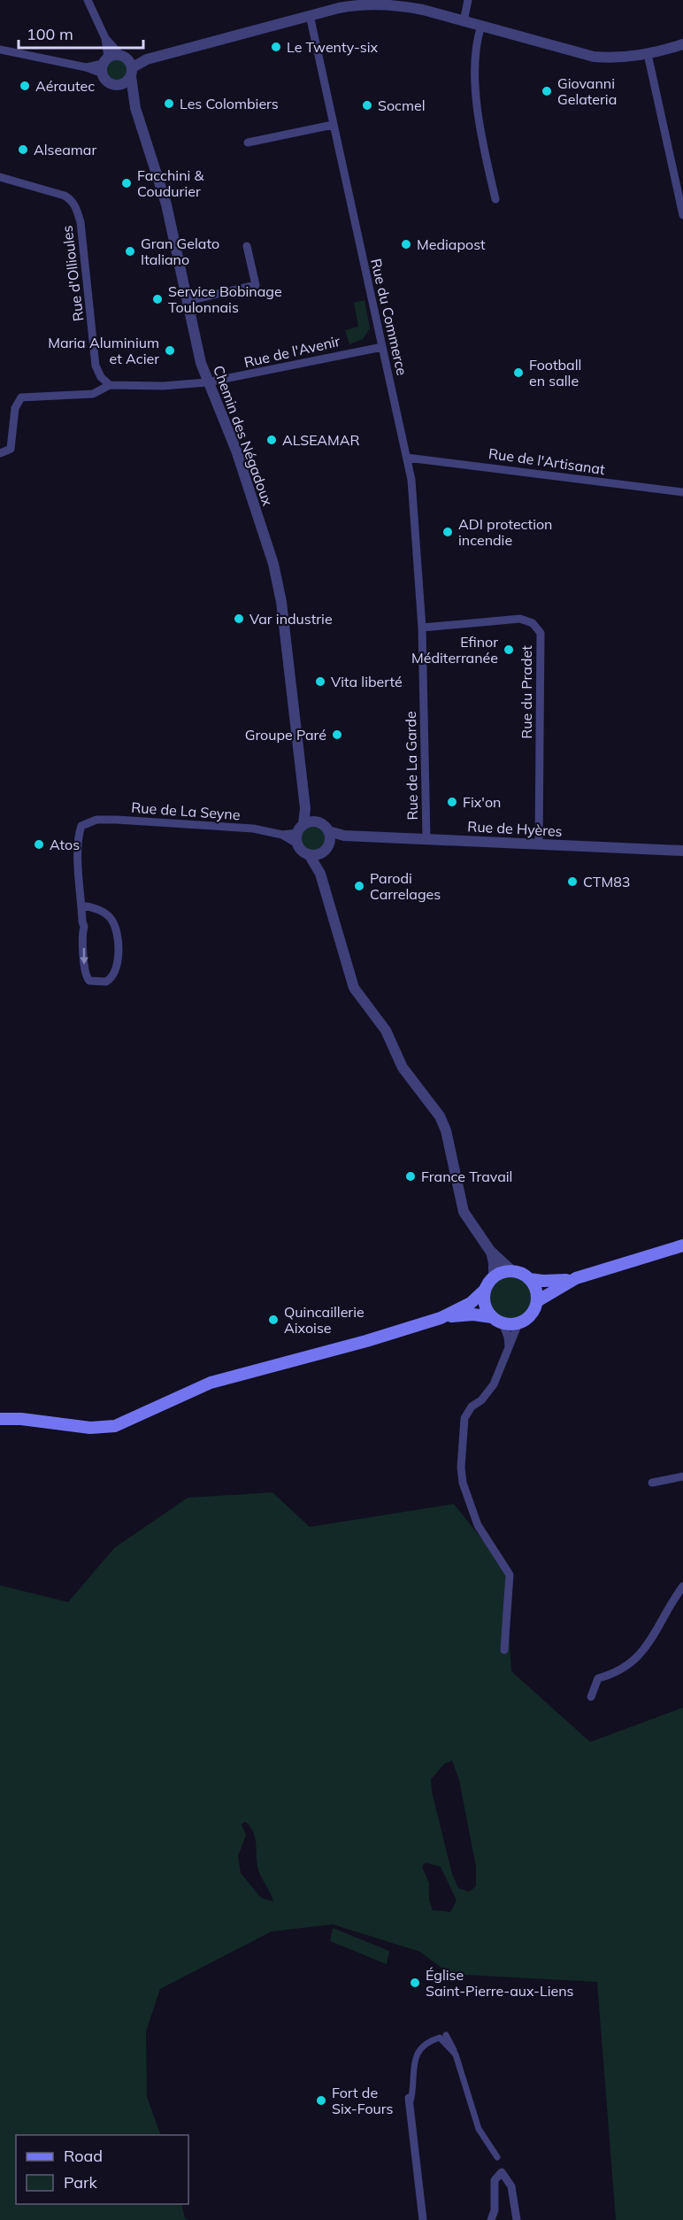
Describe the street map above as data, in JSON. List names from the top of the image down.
{
  "streets": {
    "street": [
      "Rue d'Ollioules",
      "Rue du Commerce",
      "Rue de l'Avenir",
      "Chemin des Négadoux",
      "Rue de l'Artisanat",
      "Rue du Pradet",
      "Rue de La Garde",
      "Rue de La Seyne",
      "Rue de Hyères"
    ]
  },
  "crossings": [
    ["Rue d'Ollioules", "Rue de l'Avenir"],
    ["Rue du Commerce", "Rue de l'Avenir"],
    ["Rue du Commerce", "Rue de l'Artisanat"],
    ["Rue du Commerce", "Rue du Pradet"],
    ["Rue du Commerce", "Rue de La Garde"],
    ["Rue de l'Avenir", "Chemin des Négadoux"],
    ["Chemin des Négadoux", "Rue de La Seyne"],
    ["Chemin des Négadoux", "Rue de Hyères"],
    ["Rue du Pradet", "Rue de La Garde"],
    ["Rue du Pradet", "Rue de Hyères"],
    ["Rue de La Garde", "Rue de Hyères"],
    ["Rue de La Seyne", "Rue de Hyères"]
  ],
  "places": [
    "Le Twenty-six",
    "Aérautec",
    "Giovanni Gelateria",
    "Les Colombiers",
    "Socmel",
    "Alseamar",
    "Facchini & Coudurier",
    "Mediapost",
    "Gran Gelato Italiano",
    "Service Bobinage Toulonnais",
    "Maria Aluminium et Acier",
    "Football en salle",
    "ALSEAMAR",
    "ADI protection incendie",
    "Var industrie",
    "Efinor Méditerranée",
    "Vita liberté",
    "Groupe Paré",
    "Fix'on",
    "Atos",
    "CTM83",
    "Parodi Carrelages",
    "France Travail",
    "Quincaillerie Aixoise",
    "Église Saint-Pierre-aux-Liens",
    "Fort de Six-Fours"
  ],
  "legend": ["Road", "Park"],
  "scale_bar": "100 m"
}
